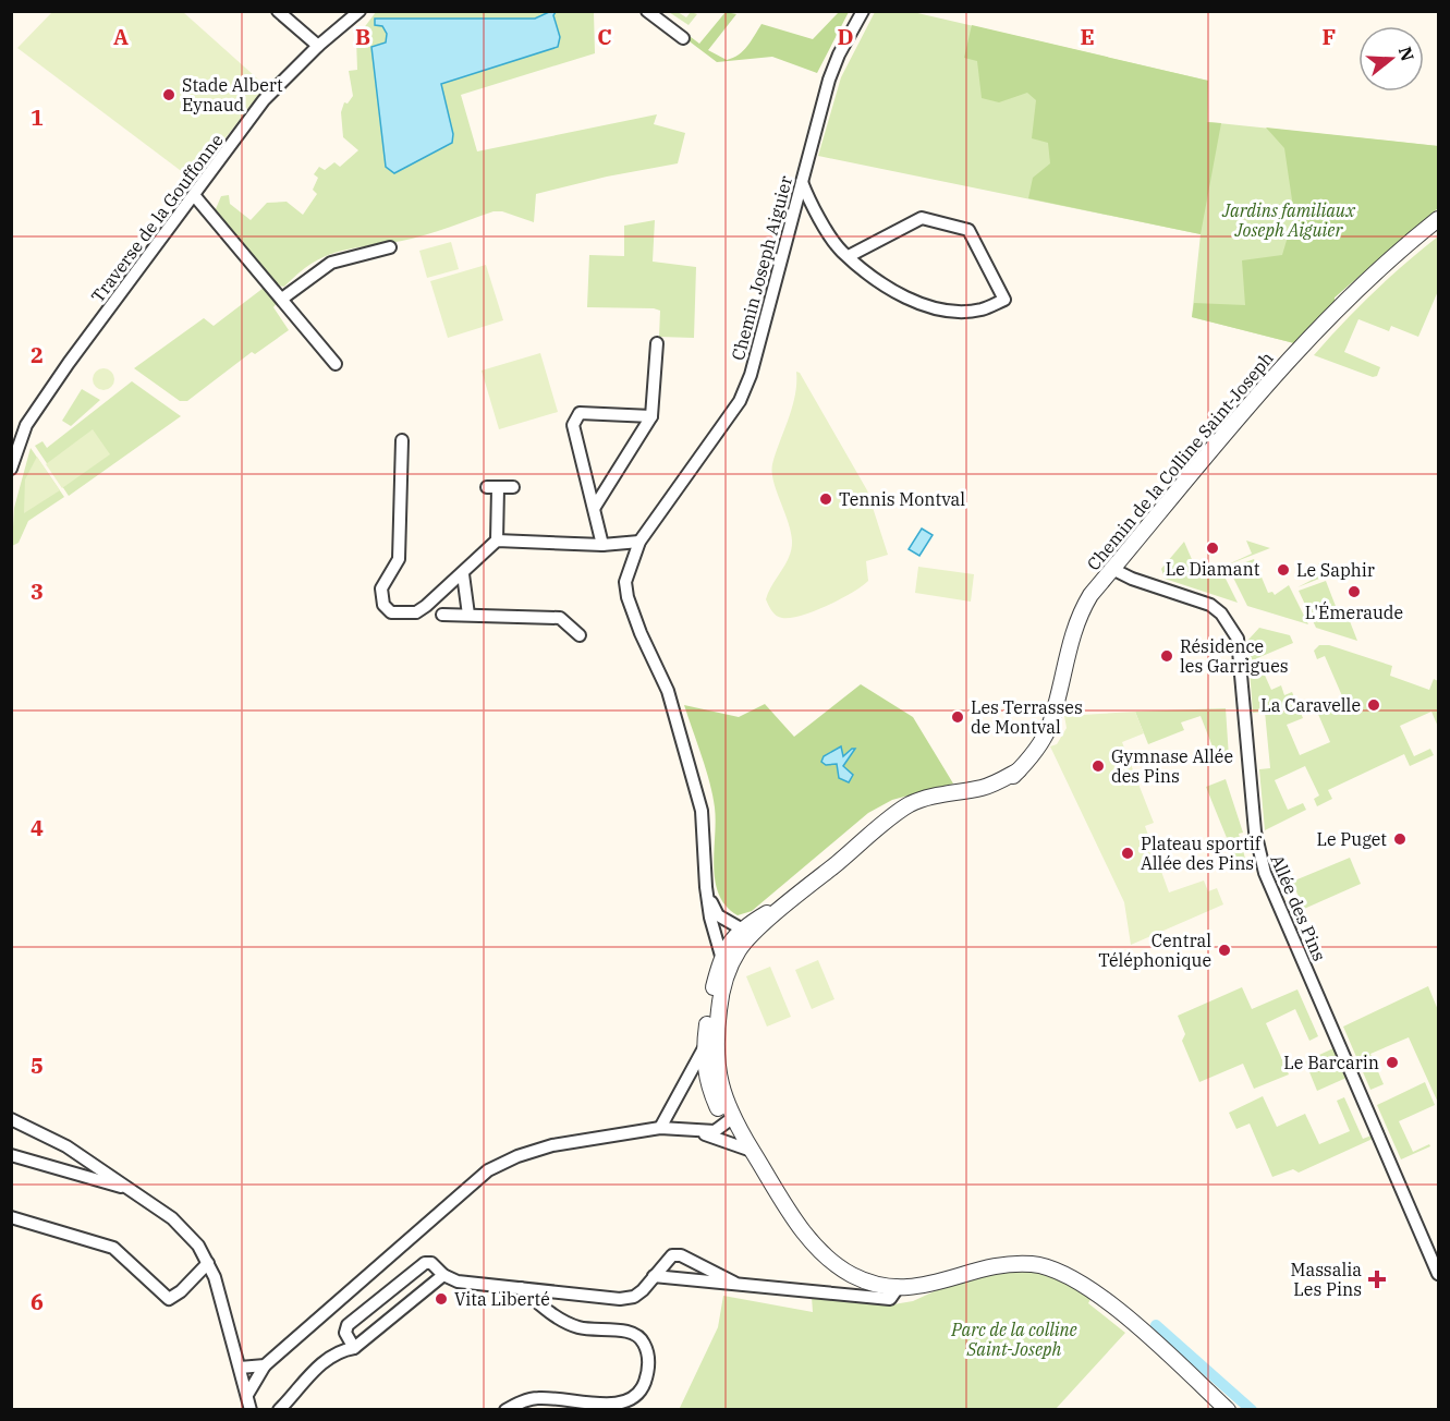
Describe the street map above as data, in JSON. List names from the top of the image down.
{
  "streets": {
    "street": [
      "Traverse de la Gouffonne",
      "Chemin Joseph Aiguier",
      "Chemin de la Colline Saint-Joseph",
      "Allée des Pins"
    ]
  },
  "crossings": [
    ["Chemin Joseph Aiguier", "Chemin de la Colline Saint-Joseph"],
    ["Chemin de la Colline Saint-Joseph", "Allée des Pins"]
  ],
  "parks": ["Jardins familiaux Joseph Aiguier", "Parc de la colline Saint-Joseph"],
  "places": {
    "other": [
      "Stade Albert Eynaud",
      "Tennis Montval",
      "Le Diamant",
      "Le Saphir",
      "L'Émeraude",
      "Résidence les Garrigues",
      "La Caravelle",
      "Les Terrasses de Montval",
      "Gymnase Allée des Pins",
      "Le Puget",
      "Plateau sportif Allée des Pins",
      "Central Téléphonique",
      "Le Barcarin",
      "Vita Liberté"
    ],
    "health": ["Massalia Les Pins"]
  },
  "north": "right",
  "grid": {
    "columns": [
      "A",
      "B",
      "C",
      "D",
      "E",
      "F"
    ],
    "rows": [
      "1",
      "2",
      "3",
      "4",
      "5",
      "6"
    ]
  }
}
